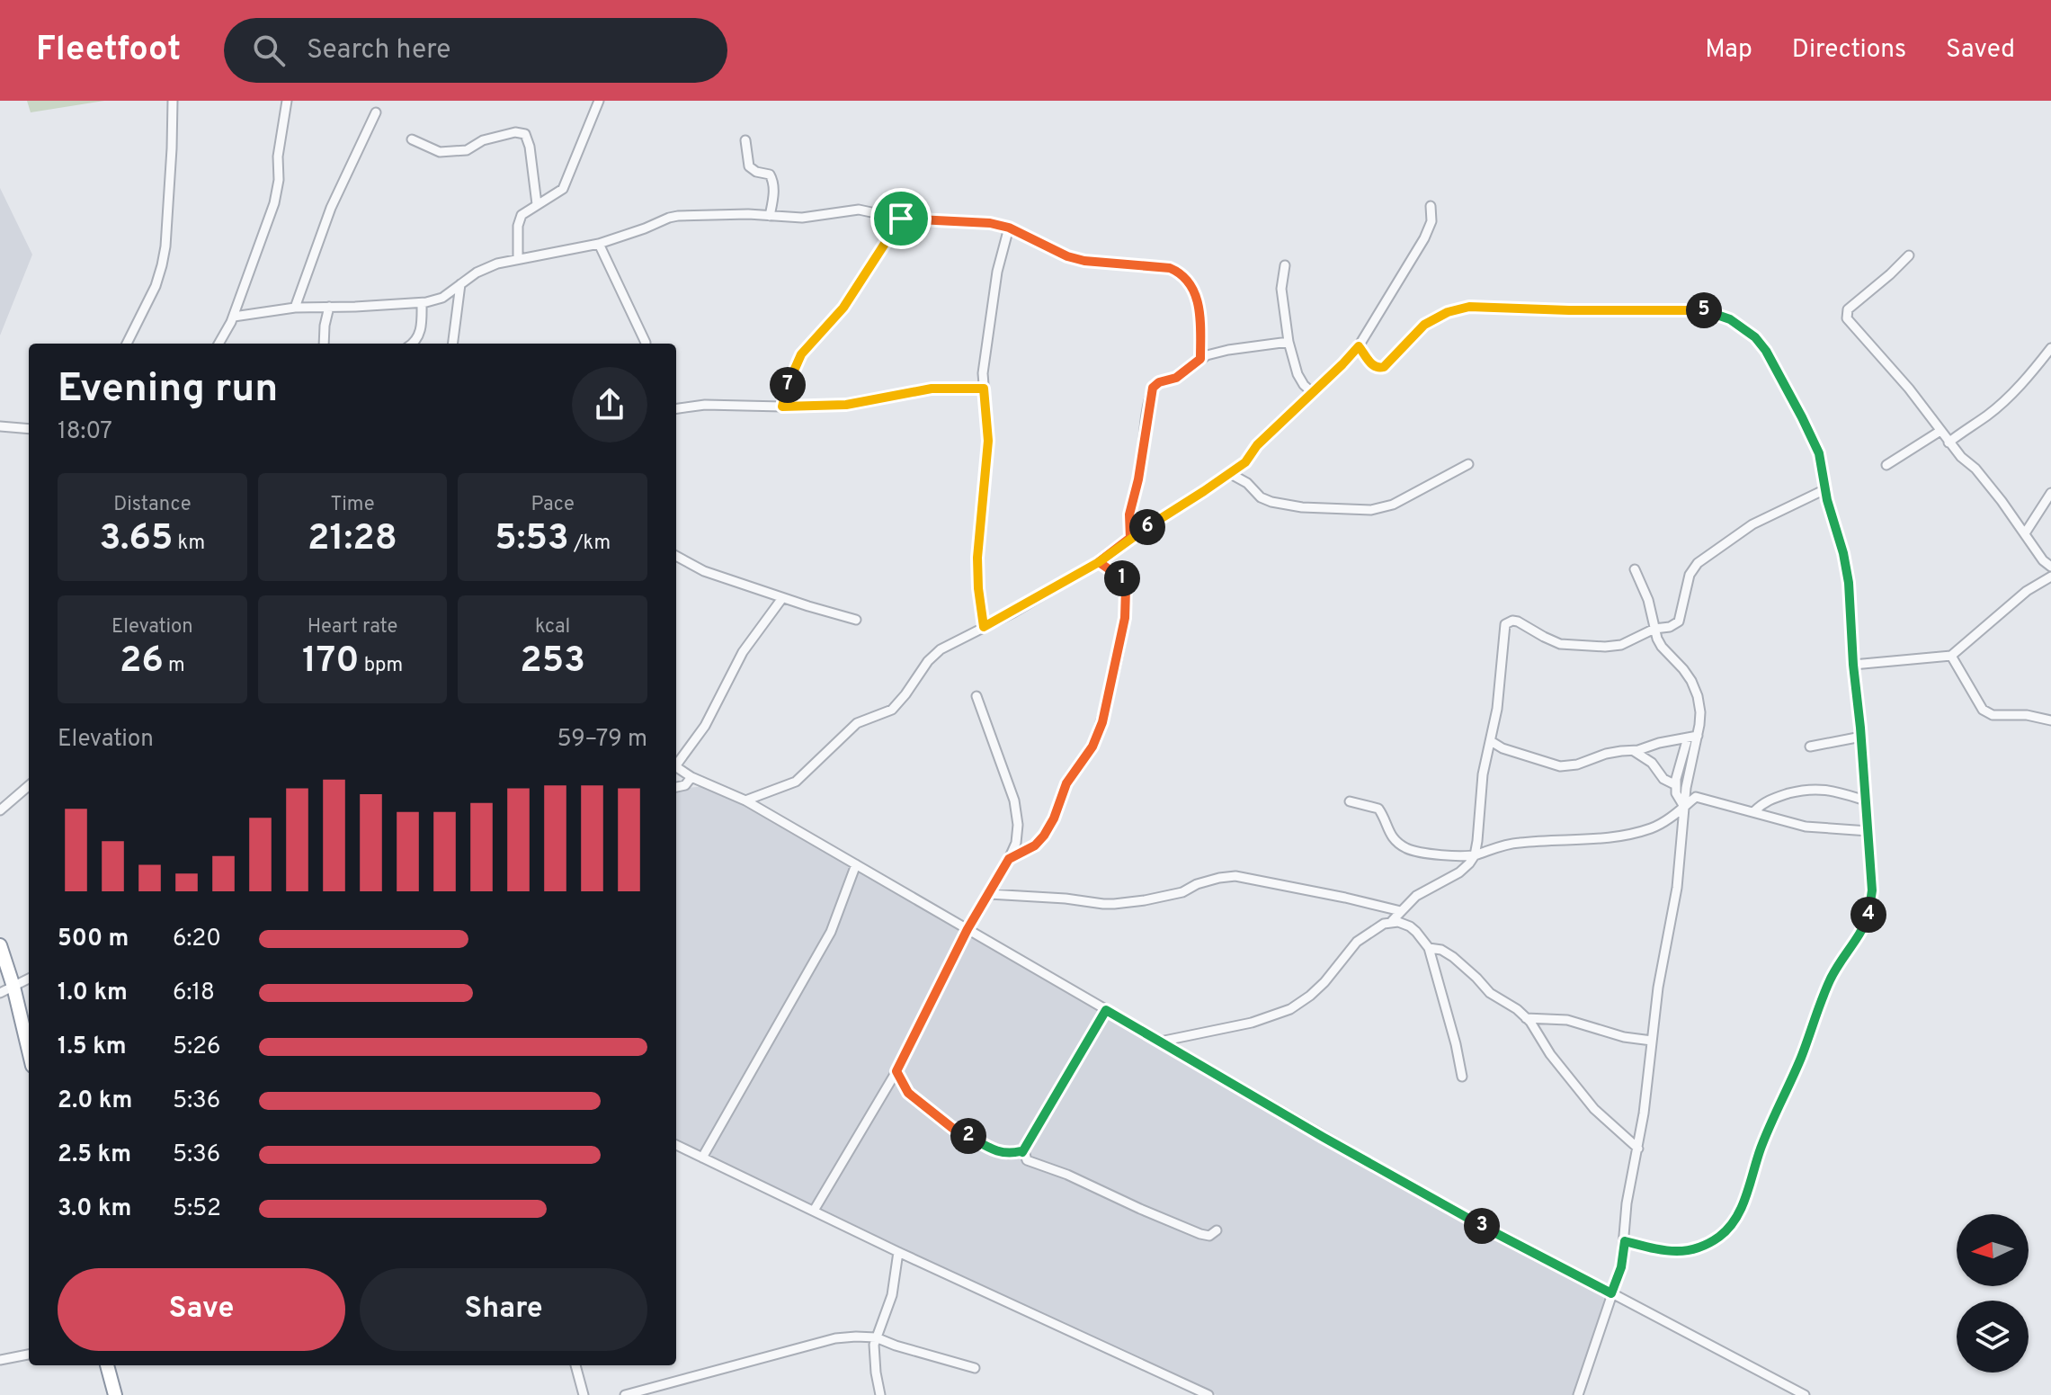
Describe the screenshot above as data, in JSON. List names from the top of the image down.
{
  "north": "left",
  "page": {
    "header": "Fleetfoot",
    "search": "Search here",
    "nav": ["Map", "Directions", "Saved"],
    "pins": [
      "5",
      "7",
      "6",
      "1",
      "4",
      "2",
      "3"
    ],
    "heading": ["Evening run", "18:07"],
    "stats": [
      ["Distance", "3.65 km"],
      ["Time", "21:28"],
      ["Pace", "5:53 /km"],
      ["Elevation", "26 m"],
      ["Heart rate", "170 bpm"],
      ["kcal", "253"]
    ],
    "chart": ["Elevation", "59–79 m"],
    "list": [
      {
        "name": "500 m",
        "note": "6:20"
      },
      {
        "name": "1.0 km",
        "note": "6:18"
      },
      {
        "name": "1.5 km",
        "note": "5:26"
      },
      {
        "name": "2.0 km",
        "note": "5:36"
      },
      {
        "name": "2.5 km",
        "note": "5:36"
      },
      {
        "name": "3.0 km",
        "note": "5:52"
      }
    ],
    "buttons": ["Save", "Share"]
  }
}
